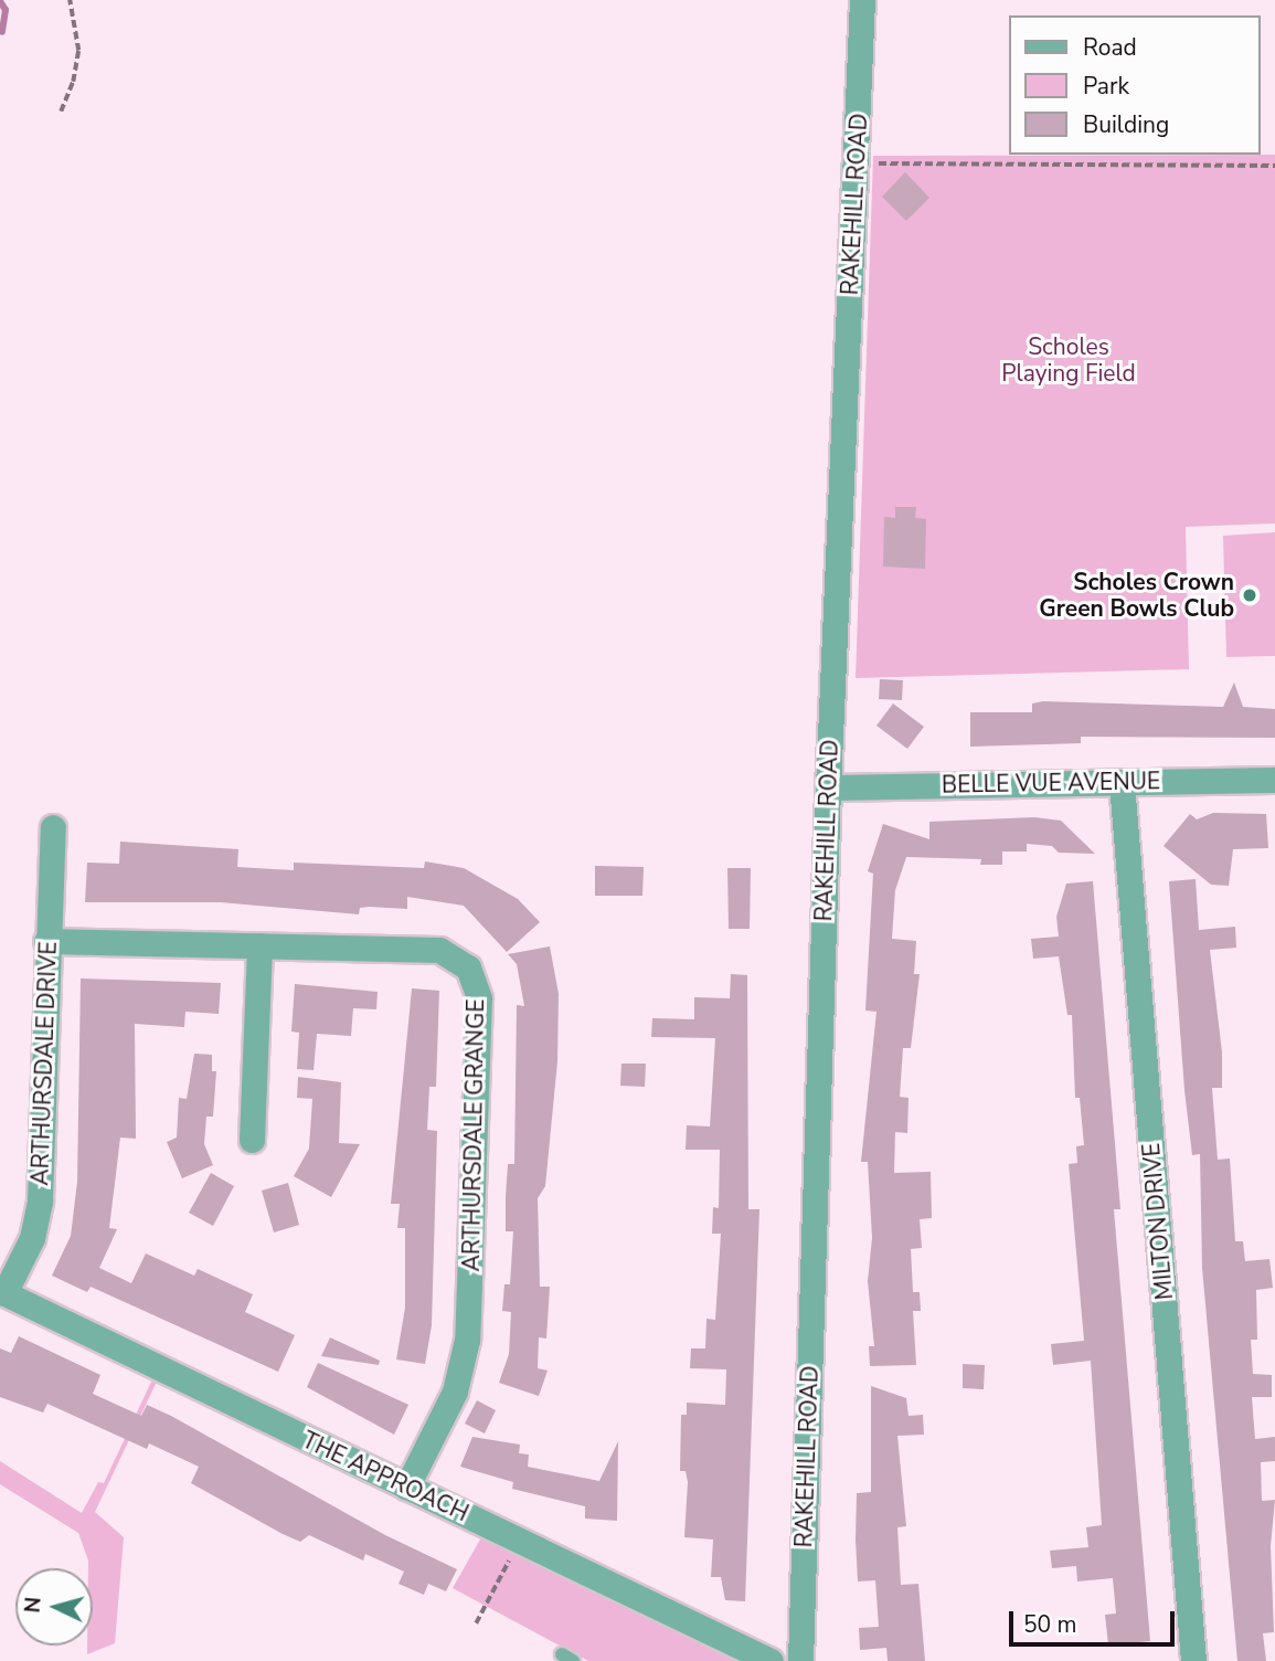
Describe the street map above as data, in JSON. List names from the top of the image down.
{
  "streets": {
    "street": [
      "RAKEHILL ROAD",
      "BELLE VUE AVENUE",
      "ARTHURSDALE DRIVE",
      "ARTHURSDALE GRANGE",
      "MILTON DRIVE",
      "THE APPROACH"
    ]
  },
  "crossings": [
    ["RAKEHILL ROAD", "BELLE VUE AVENUE"],
    ["BELLE VUE AVENUE", "MILTON DRIVE"],
    ["ARTHURSDALE DRIVE", "ARTHURSDALE GRANGE"],
    ["ARTHURSDALE DRIVE", "THE APPROACH"],
    ["ARTHURSDALE GRANGE", "THE APPROACH"]
  ],
  "parks": ["Scholes Playing Field"],
  "places": ["Scholes Crown Green Bowls Club"],
  "legend": ["Road", "Park", "Building"],
  "scale_bar": "50 m",
  "north": "left"
}
